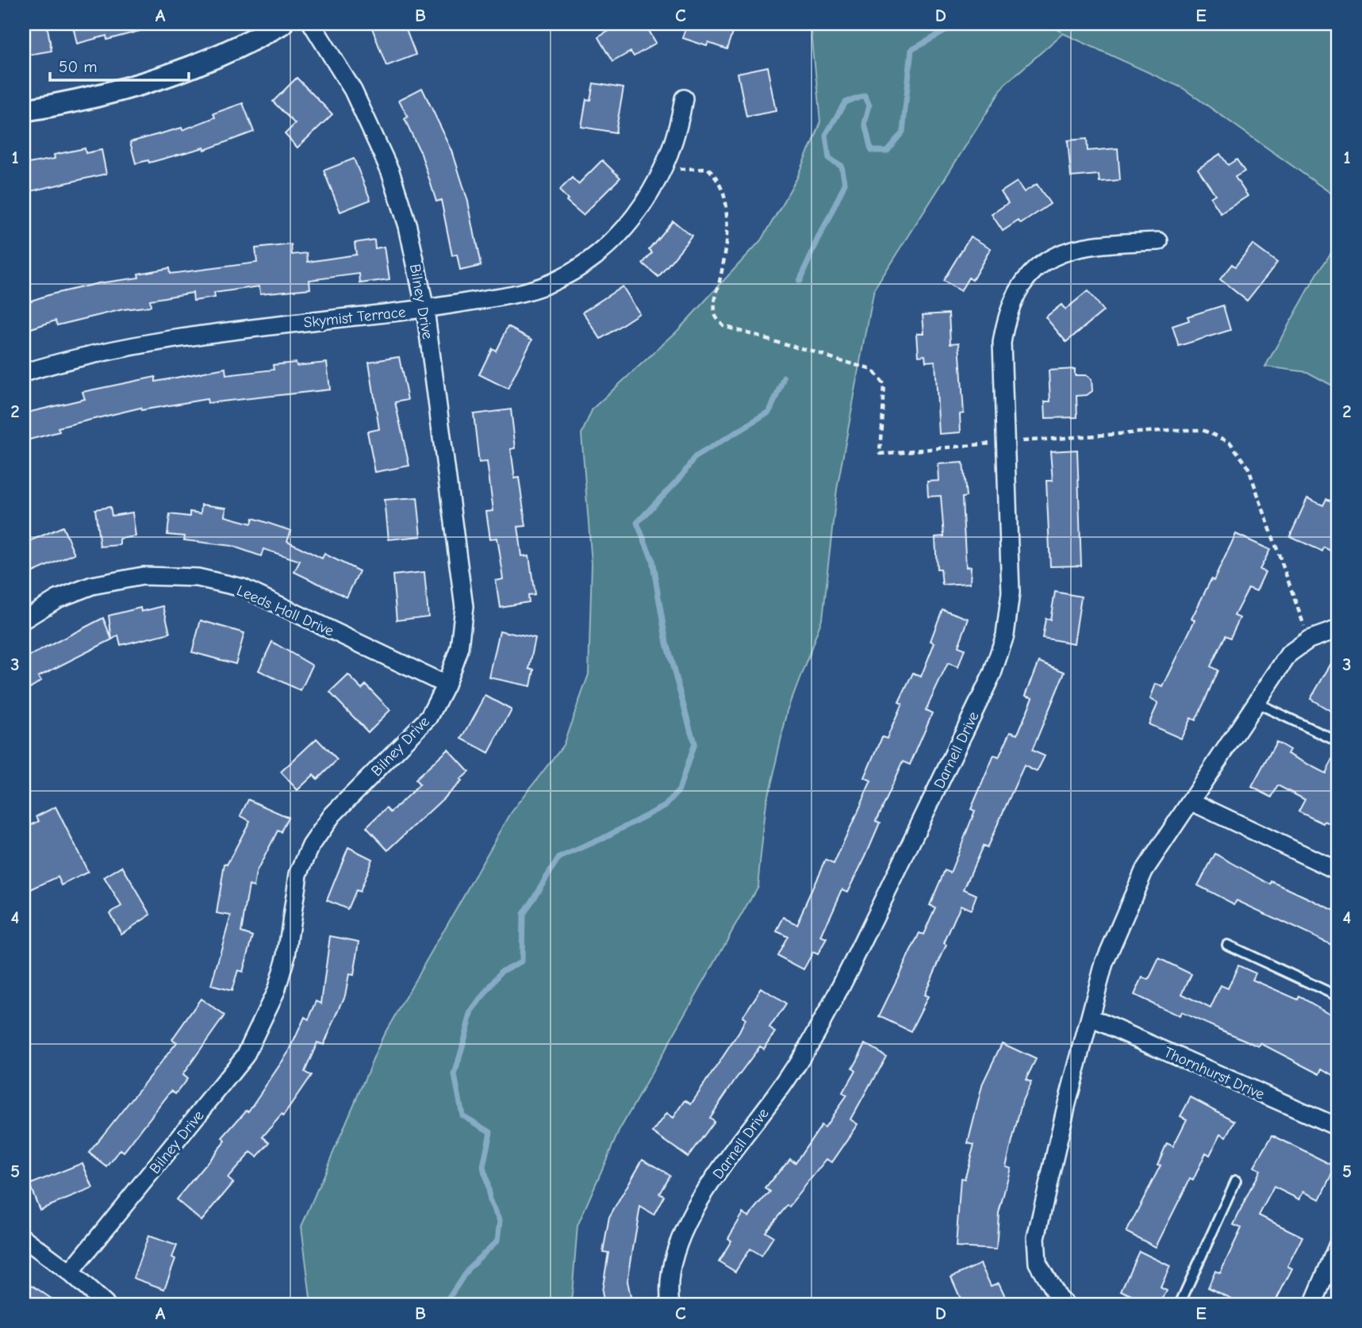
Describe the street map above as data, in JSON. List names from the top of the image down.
{
  "streets": {
    "street": [
      "Bilney Drive",
      "Skymist Terrace",
      "Leeds Hall Drive",
      "Darnell Drive",
      "Thornhurst Drive"
    ]
  },
  "crossings": [
    ["Bilney Drive", "Skymist Terrace"],
    ["Bilney Drive", "Leeds Hall Drive"]
  ],
  "scale_bar": "50 m",
  "grid": {
    "columns": [
      "A",
      "B",
      "C",
      "D",
      "E"
    ],
    "rows": [
      "1",
      "2",
      "3",
      "4",
      "5"
    ]
  }
}
